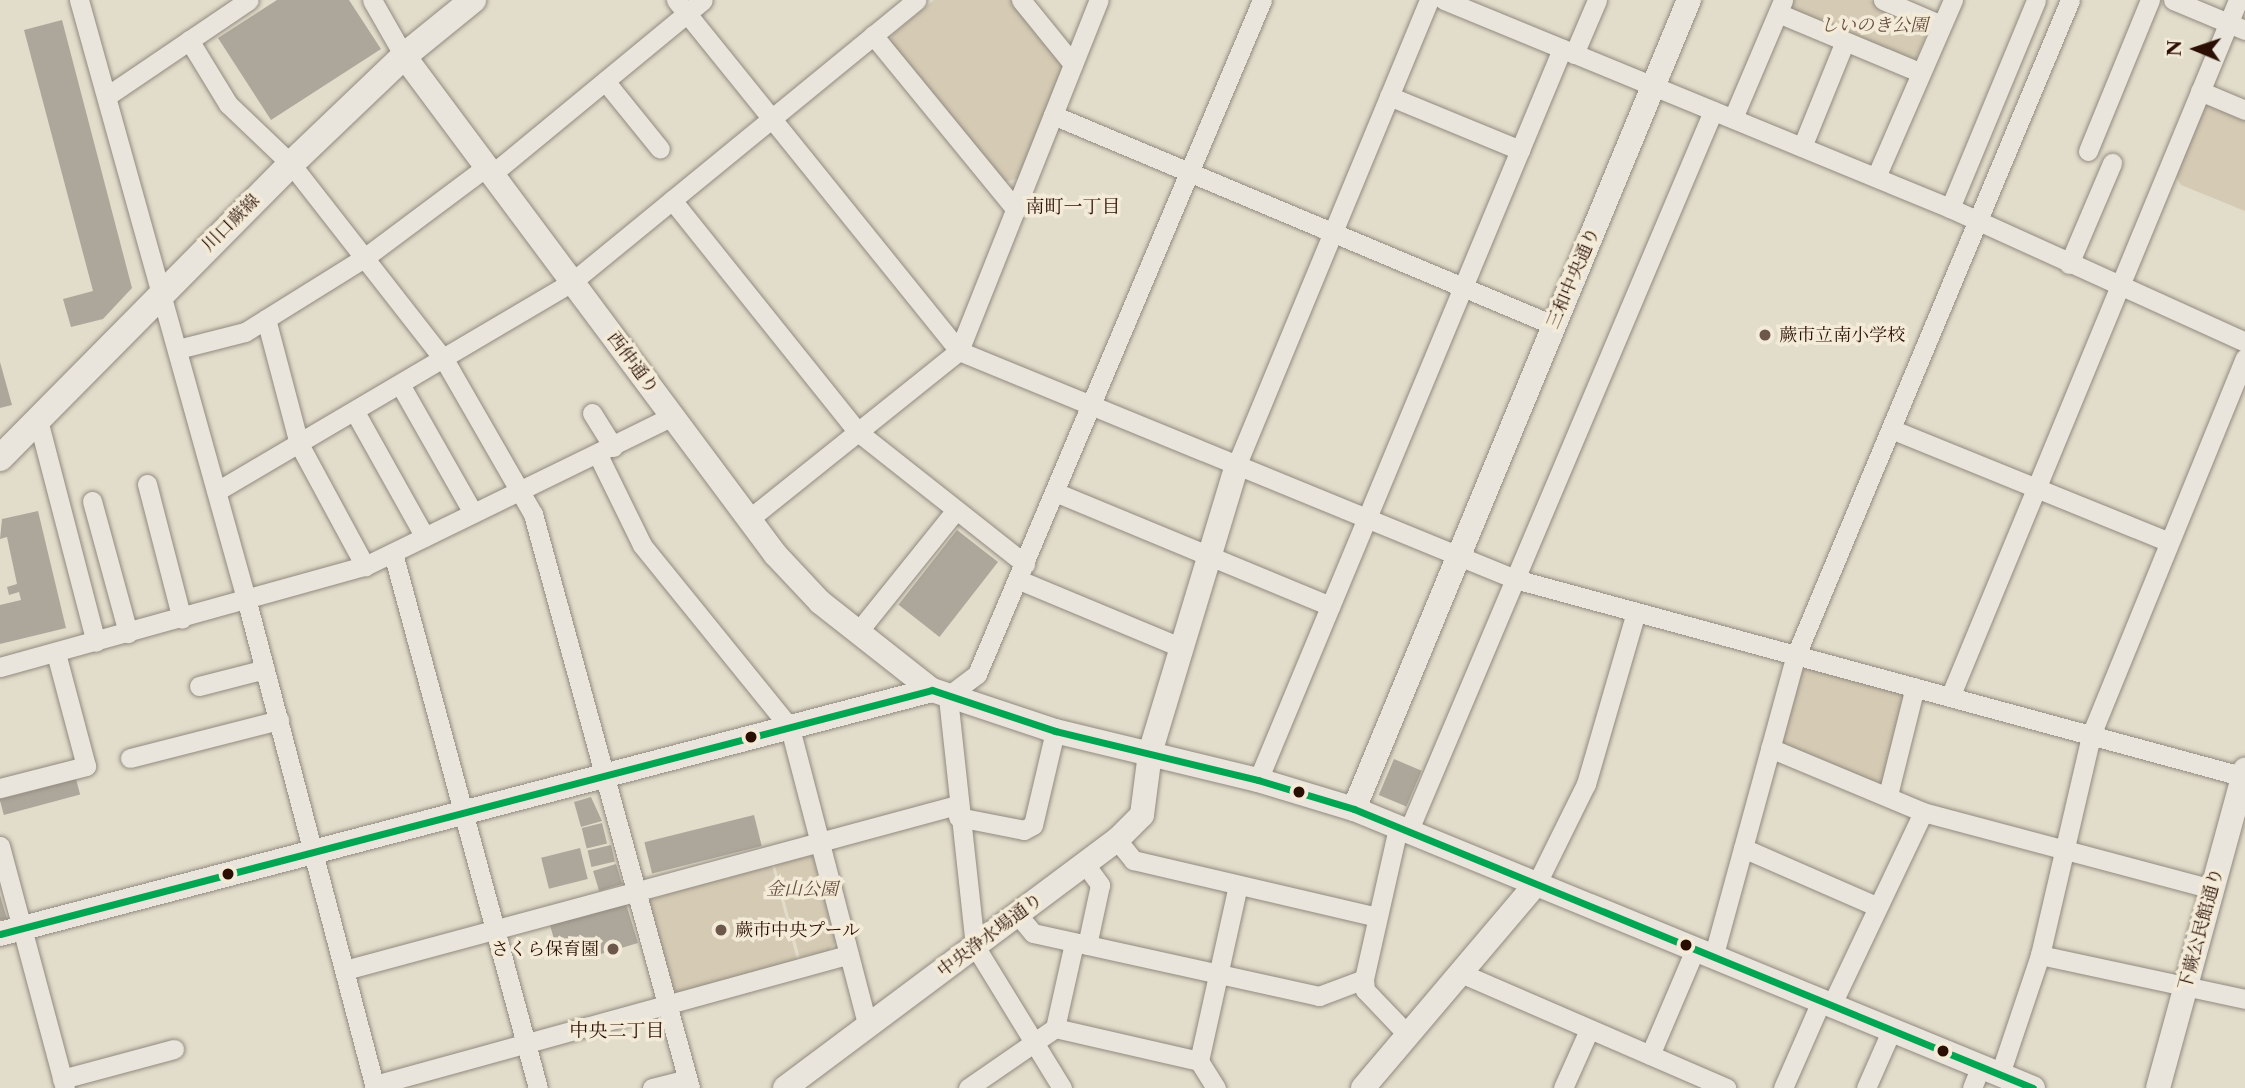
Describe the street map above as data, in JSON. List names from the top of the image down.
{
  "streets": {
    "main road": ["川口蕨線"],
    "street": [
      "三和中央通り",
      "西仲通り",
      "下蕨公民館通り",
      "中央浄水場通り"
    ]
  },
  "crossings": [
    ["川口蕨線", "西仲通り"]
  ],
  "districts": ["南町一丁目", "中央二丁目"],
  "parks": ["しいのき公園", "金山公園"],
  "places": ["蕨市立南小学校", "蕨市中央プール", "さくら保育園"],
  "north": "left"
}
